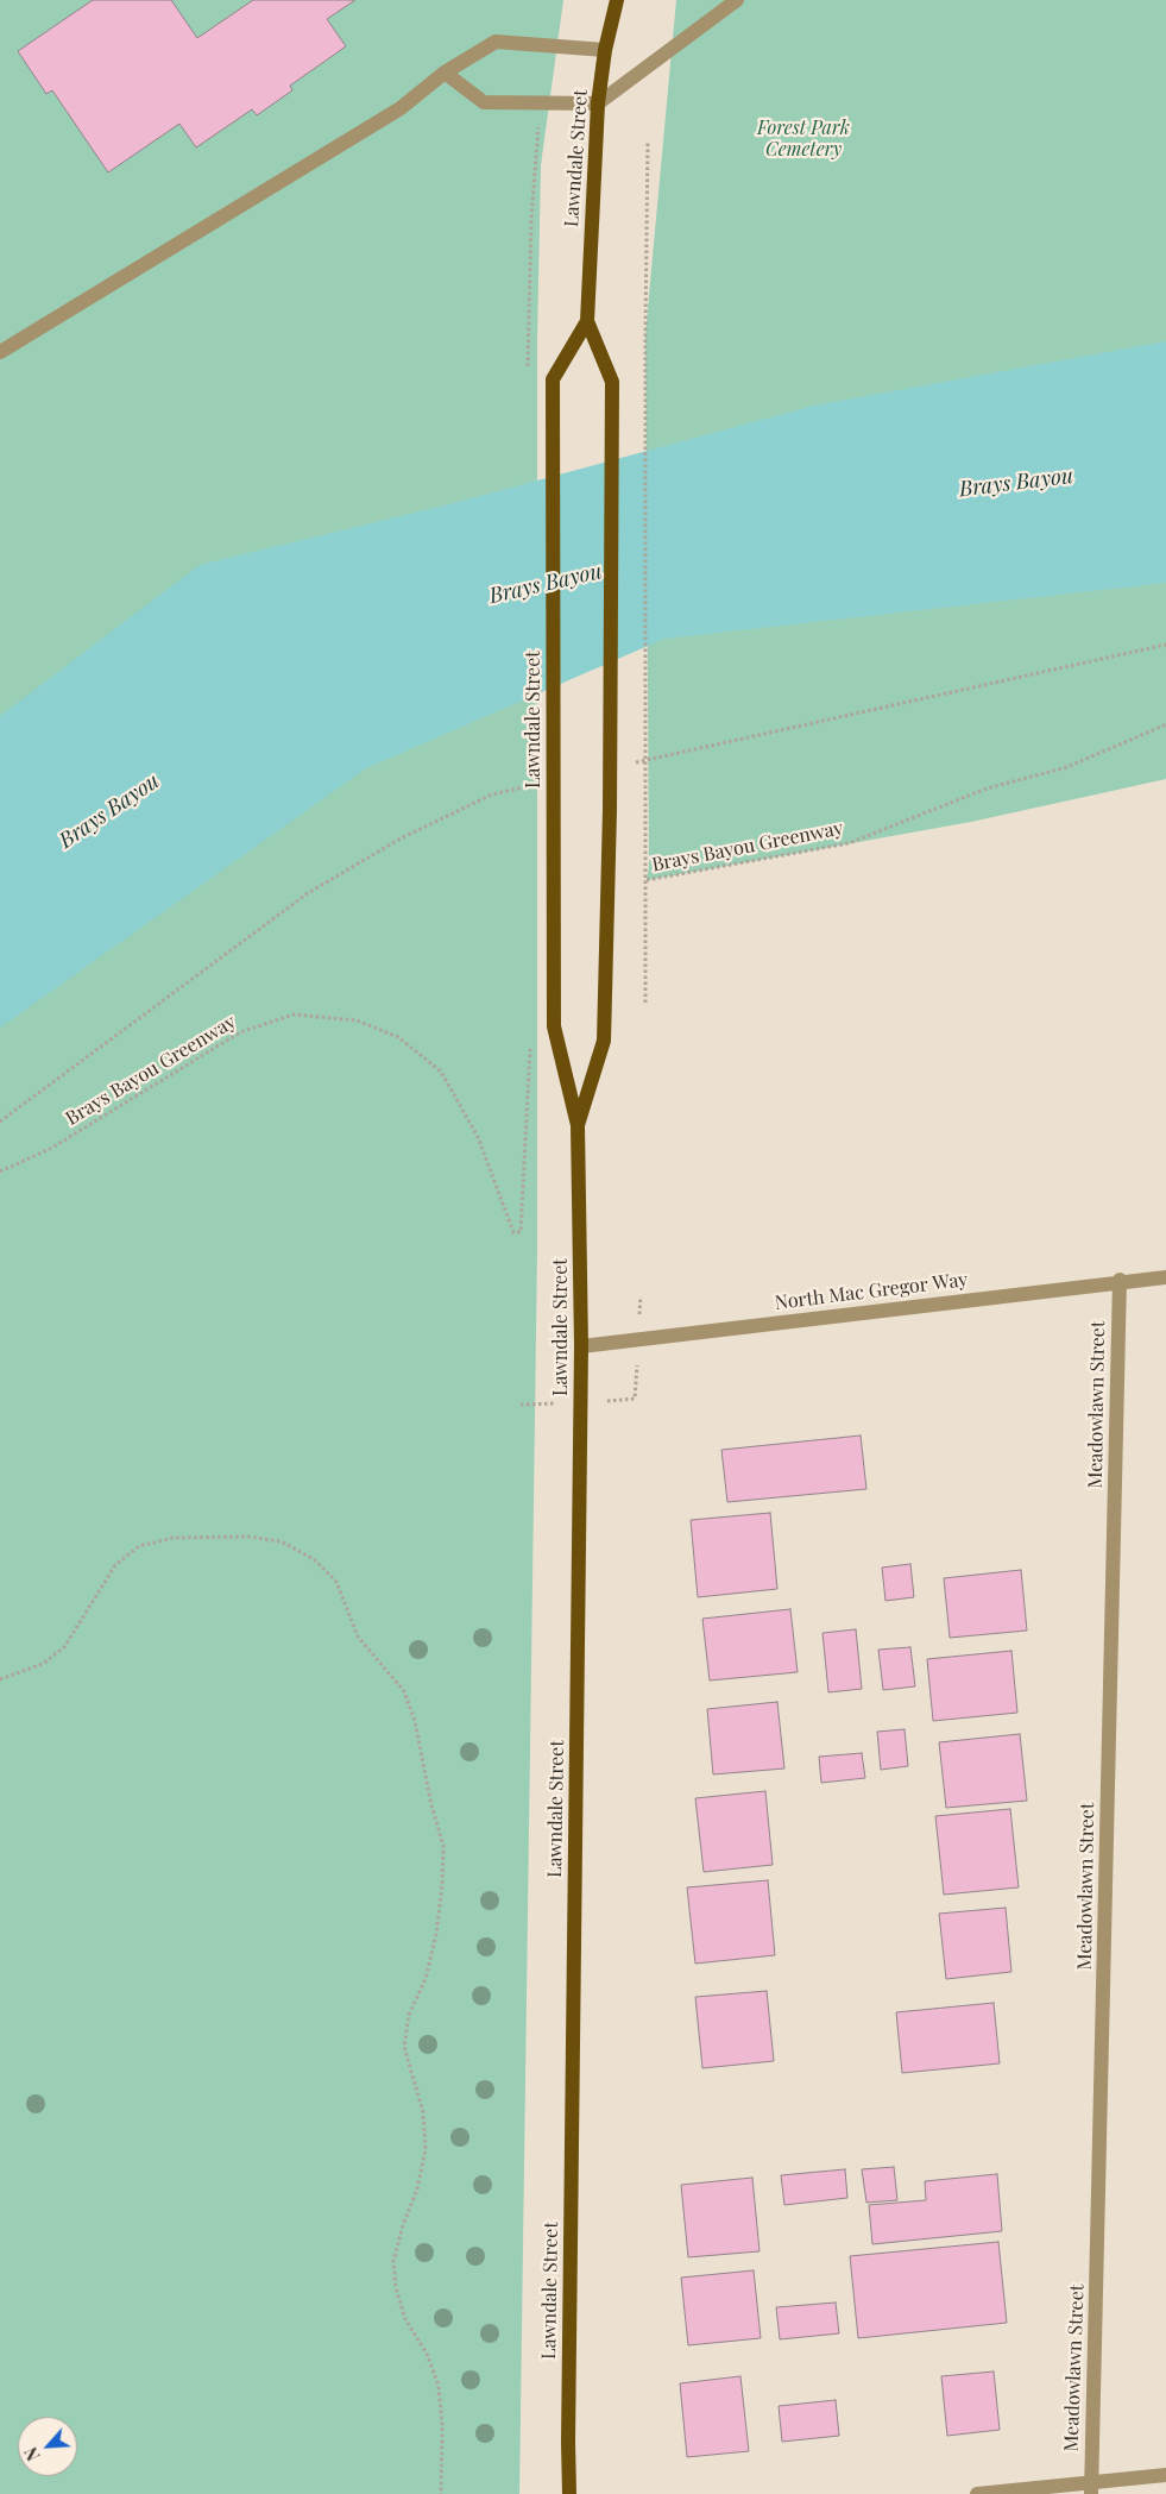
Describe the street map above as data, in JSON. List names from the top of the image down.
{
  "streets": {
    "main road": ["Lawndale Street"],
    "street": ["North Mac Gregor Way", "Meadowlawn Street"],
    "path": ["Brays Bayou Greenway"]
  },
  "crossings": [
    ["Lawndale Street", "North Mac Gregor Way"],
    ["North Mac Gregor Way", "Meadowlawn Street"]
  ],
  "water": ["Brays Bayou"],
  "parks": ["Forest Park Cemetery"],
  "north": "bottom left"
}
